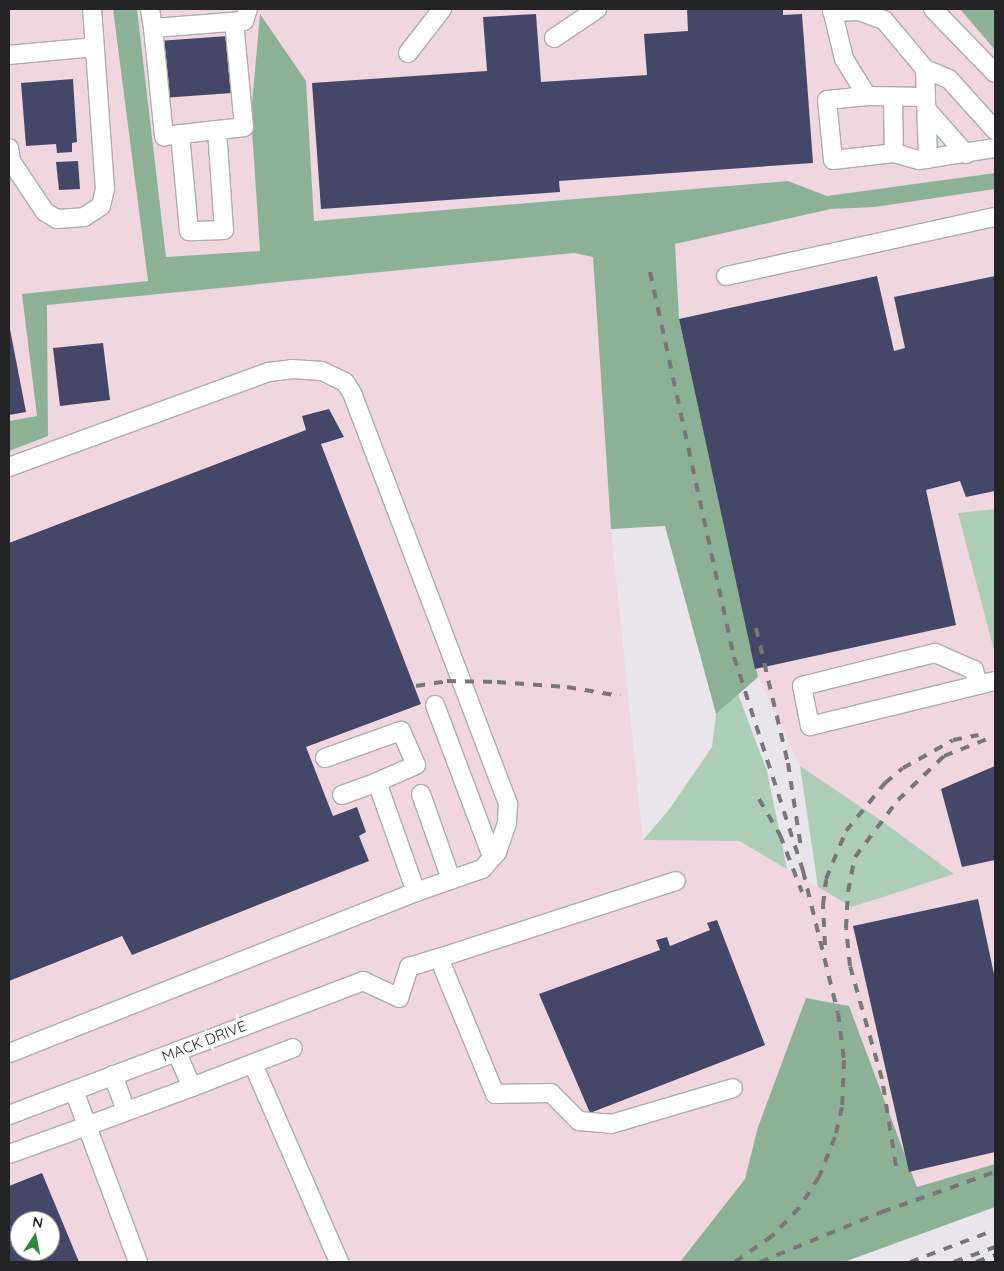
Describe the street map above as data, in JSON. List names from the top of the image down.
{
  "streets": {
    "street": ["MACK DRIVE"]
  },
  "north": "top"
}
